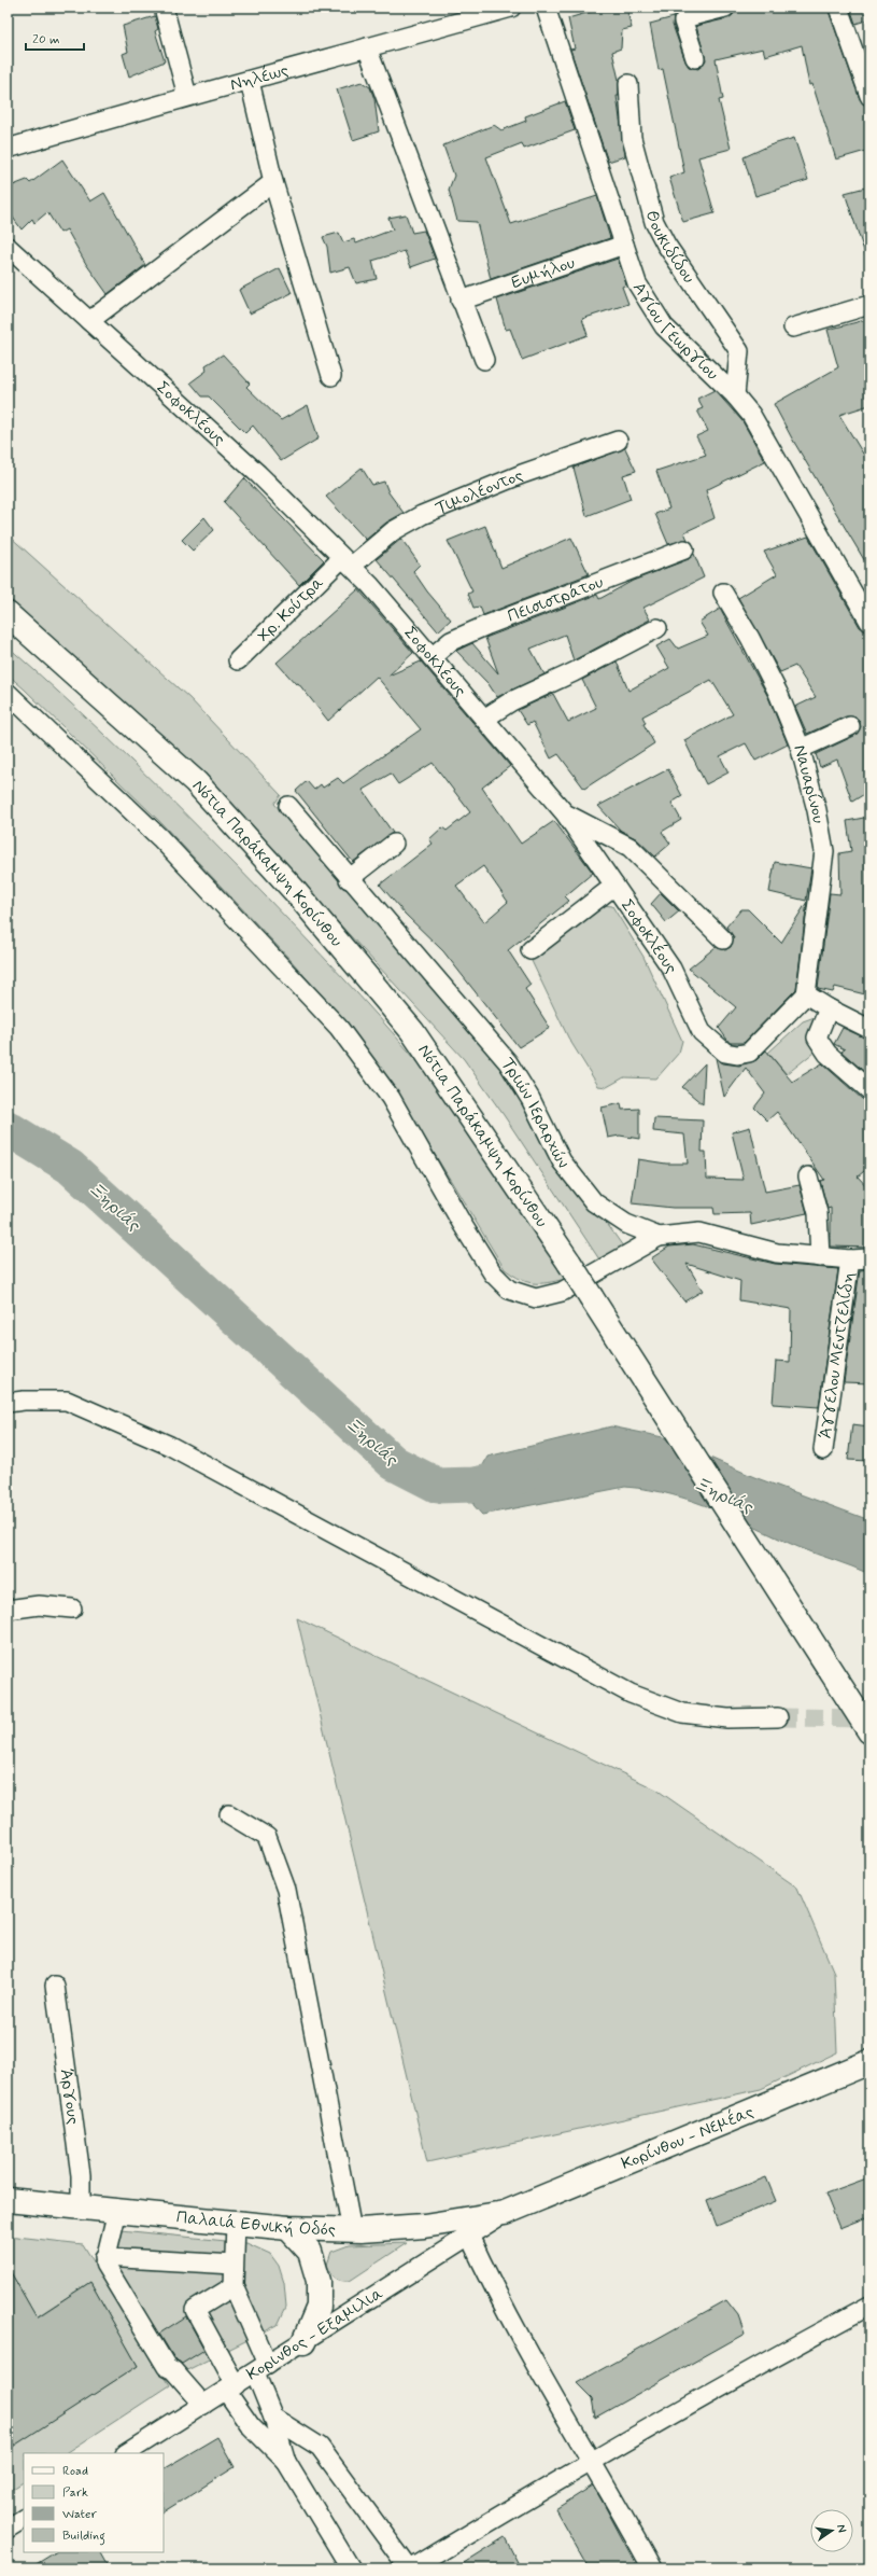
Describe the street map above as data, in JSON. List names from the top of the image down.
{
  "streets": {
    "main road": ["Νότια Παράκαμψη Κορίνθου", "Κορίνθου - Νεμέας", "Παλαιά Εθνική Οδός"],
    "street": [
      "Νηλέως",
      "Θουκιδίδου",
      "Ευμήλου",
      "Αγίου Γεωργίου",
      "Σοφοκλέους",
      "Τιμολέοντος",
      "Πεισιστράτου",
      "Χρ. Κούτρα",
      "Ναυαρίνου",
      "Τριών Ιεραρχών",
      "Άγγελου Μεντζελίδη",
      "Άργους",
      "Κορινθος - Εξαμιλια"
    ]
  },
  "crossings": [
    ["Θουκιδίδου", "Αγίου Γεωργίου"],
    ["Ευμήλου", "Αγίου Γεωργίου"],
    ["Σοφοκλέους", "Τιμολέοντος"],
    ["Σοφοκλέους", "Πεισιστράτου"],
    ["Σοφοκλέους", "Χρ. Κούτρα"],
    ["Σοφοκλέους", "Ναυαρίνου"],
    ["Τιμολέοντος", "Χρ. Κούτρα"],
    ["Τριών Ιεραρχών", "Άγγελου Μεντζελίδη"],
    ["Άργους", "Παλαιά Εθνική Οδός"],
    ["Κορίνθου - Νεμέας", "Παλαιά Εθνική Οδός"],
    ["Κορίνθου - Νεμέας", "Κορινθος - Εξαμιλια"],
    ["Παλαιά Εθνική Οδός", "Κορινθος - Εξαμιλια"]
  ],
  "water": ["Ξηριάς"],
  "legend": [
    "Road",
    "Park",
    "Water",
    "Building"
  ],
  "scale_bar": "20 m",
  "north": "right"
}
